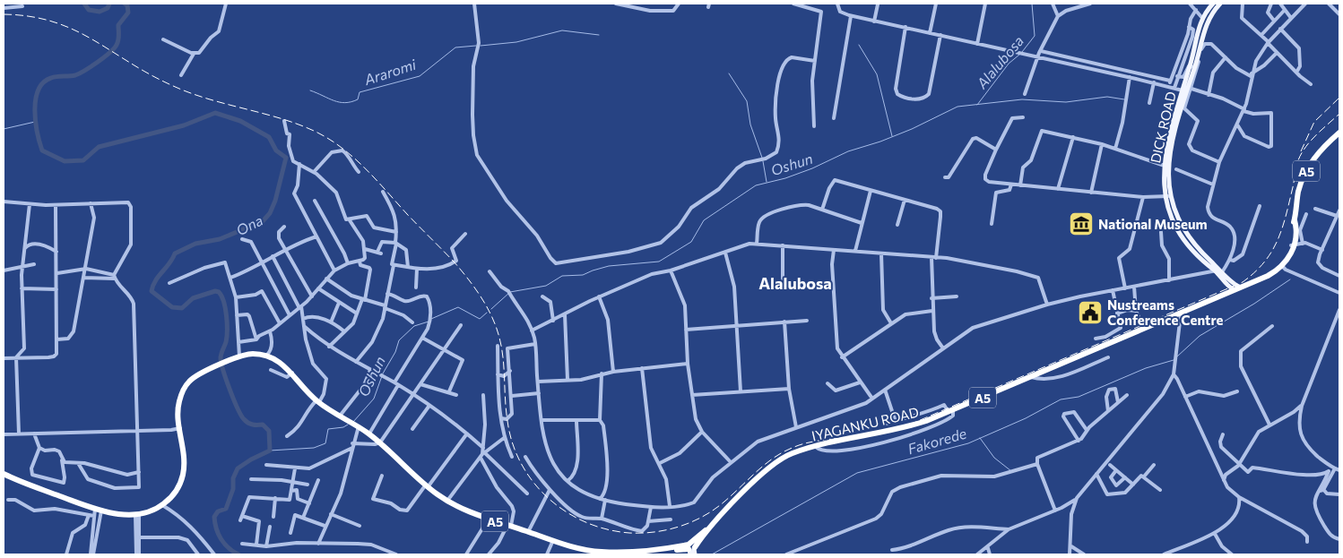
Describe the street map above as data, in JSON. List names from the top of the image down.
{
  "streets": {
    "highway": ["A5", "IYAGANKU ROAD"],
    "main road": ["DICK ROAD"]
  },
  "crossings": [
    ["DICK ROAD", "IYAGANKU ROAD"],
    ["A5", "IYAGANKU ROAD"]
  ],
  "districts": ["Alalubosa"],
  "water": [
    "Alalubosa",
    "Araromi",
    "Oshun",
    "Ona",
    "Fakorede"
  ],
  "places": {
    "museum": ["National Museum"],
    "public building": ["Nustreams Conference Centre"]
  }
}
